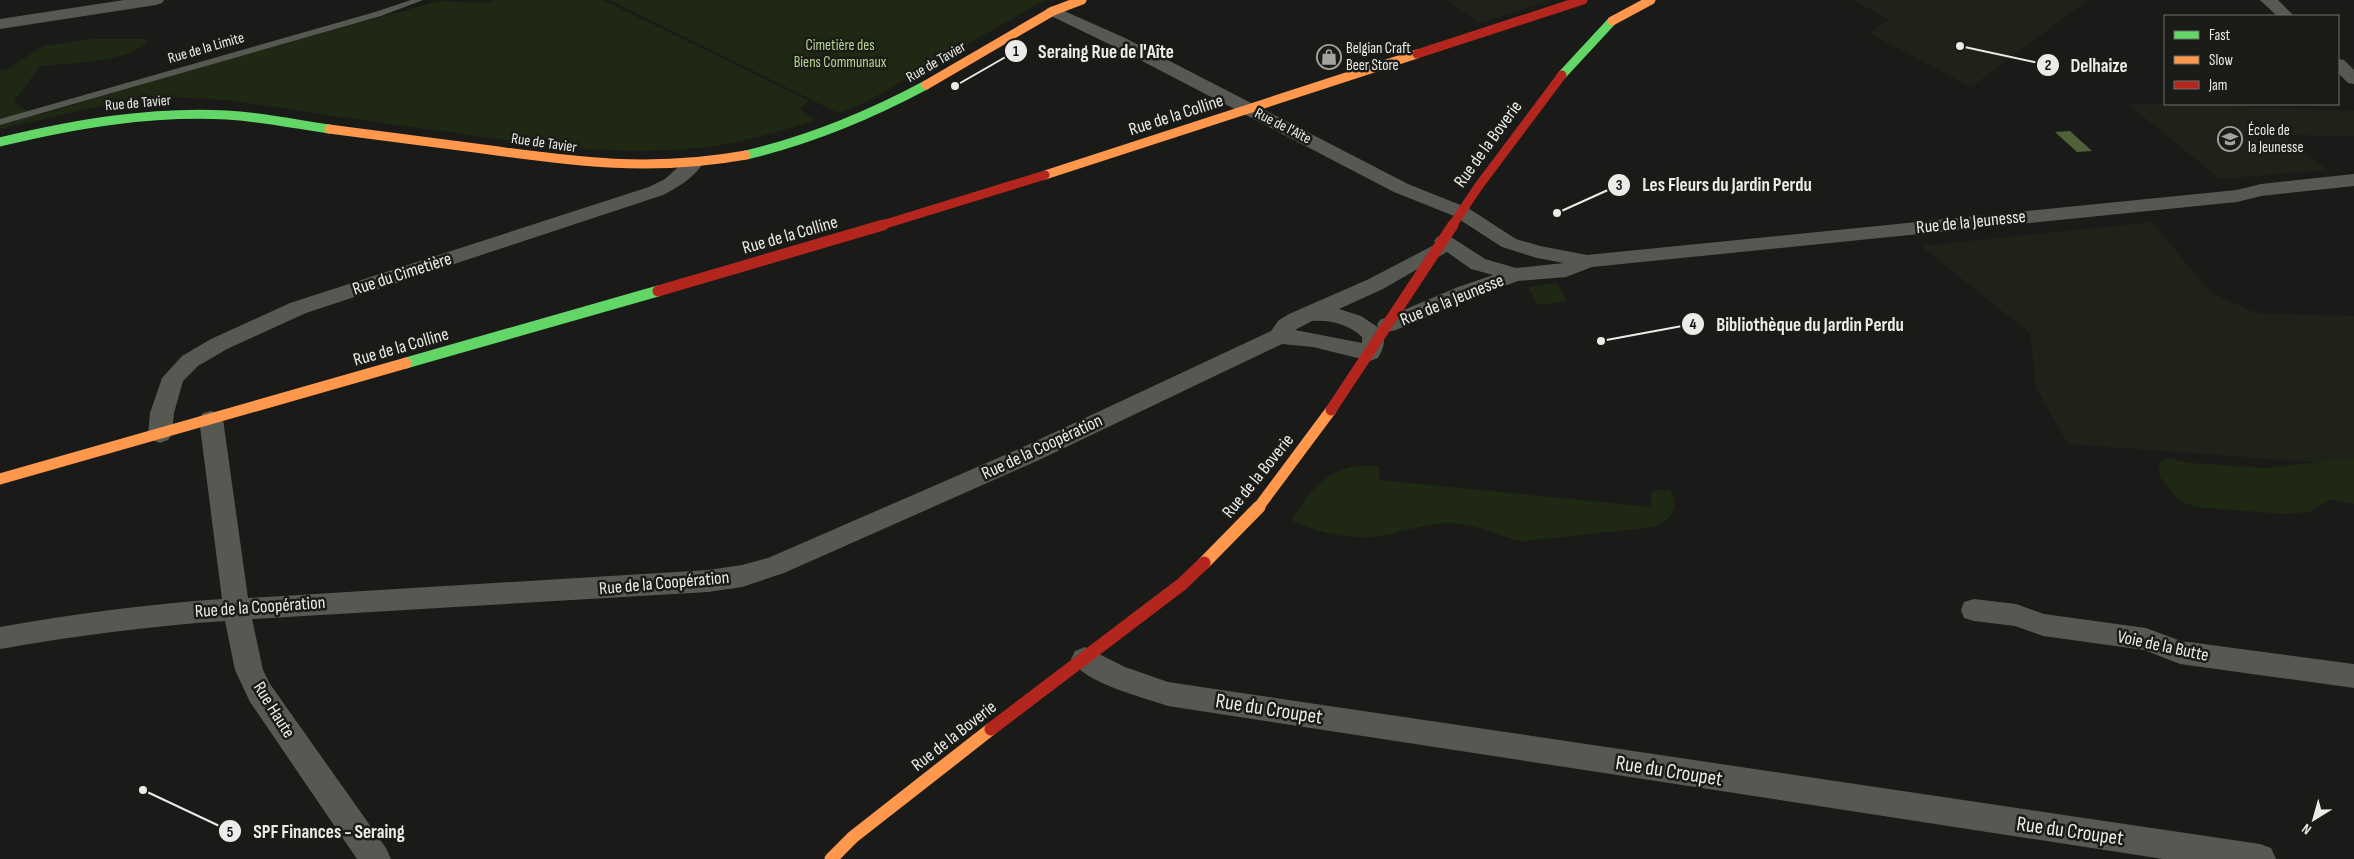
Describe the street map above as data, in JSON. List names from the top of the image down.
{
  "streets": {
    "street": [
      "Rue de Tavier",
      "Rue de la Colline",
      "Rue de l'Aîte",
      "Rue de la Boverie",
      "Rue de la Jeunesse",
      "Rue du Cimetière",
      "Rue de la Coopération",
      "Voie de la Butte",
      "Rue du Croupet",
      "Rue Haute"
    ],
    "lane": ["Rue de la Limite"]
  },
  "crossings": [
    ["Rue de Tavier", "Rue de l'Aîte"],
    ["Rue de Tavier", "Rue du Cimetière"],
    ["Rue de la Colline", "Rue de l'Aîte"],
    ["Rue de la Colline", "Rue du Cimetière"],
    ["Rue de la Colline", "Rue Haute"],
    ["Rue de l'Aîte", "Rue de la Boverie"],
    ["Rue de l'Aîte", "Rue de la Jeunesse"],
    ["Rue de la Boverie", "Rue de la Jeunesse"],
    ["Rue de la Boverie", "Rue de la Coopération"],
    ["Rue de la Boverie", "Rue du Croupet"],
    ["Rue de la Jeunesse", "Rue de la Coopération"],
    ["Rue de la Coopération", "Rue Haute"]
  ],
  "parks": ["Cimetière des Biens Communaux"],
  "places": {
    "other": [
      "Delhaize",
      "Seraing Rue de l'Aîte",
      "Les Fleurs du Jardin Perdu",
      "Bibliothèque du Jardin Perdu",
      "SPF Finances - Seraing"
    ],
    "shop": ["Belgian Craft Beer Store"],
    "school or university": ["École de la Jeunesse"]
  },
  "legend": ["Fast", "Slow", "Jam"],
  "north": "bottom left"
}
